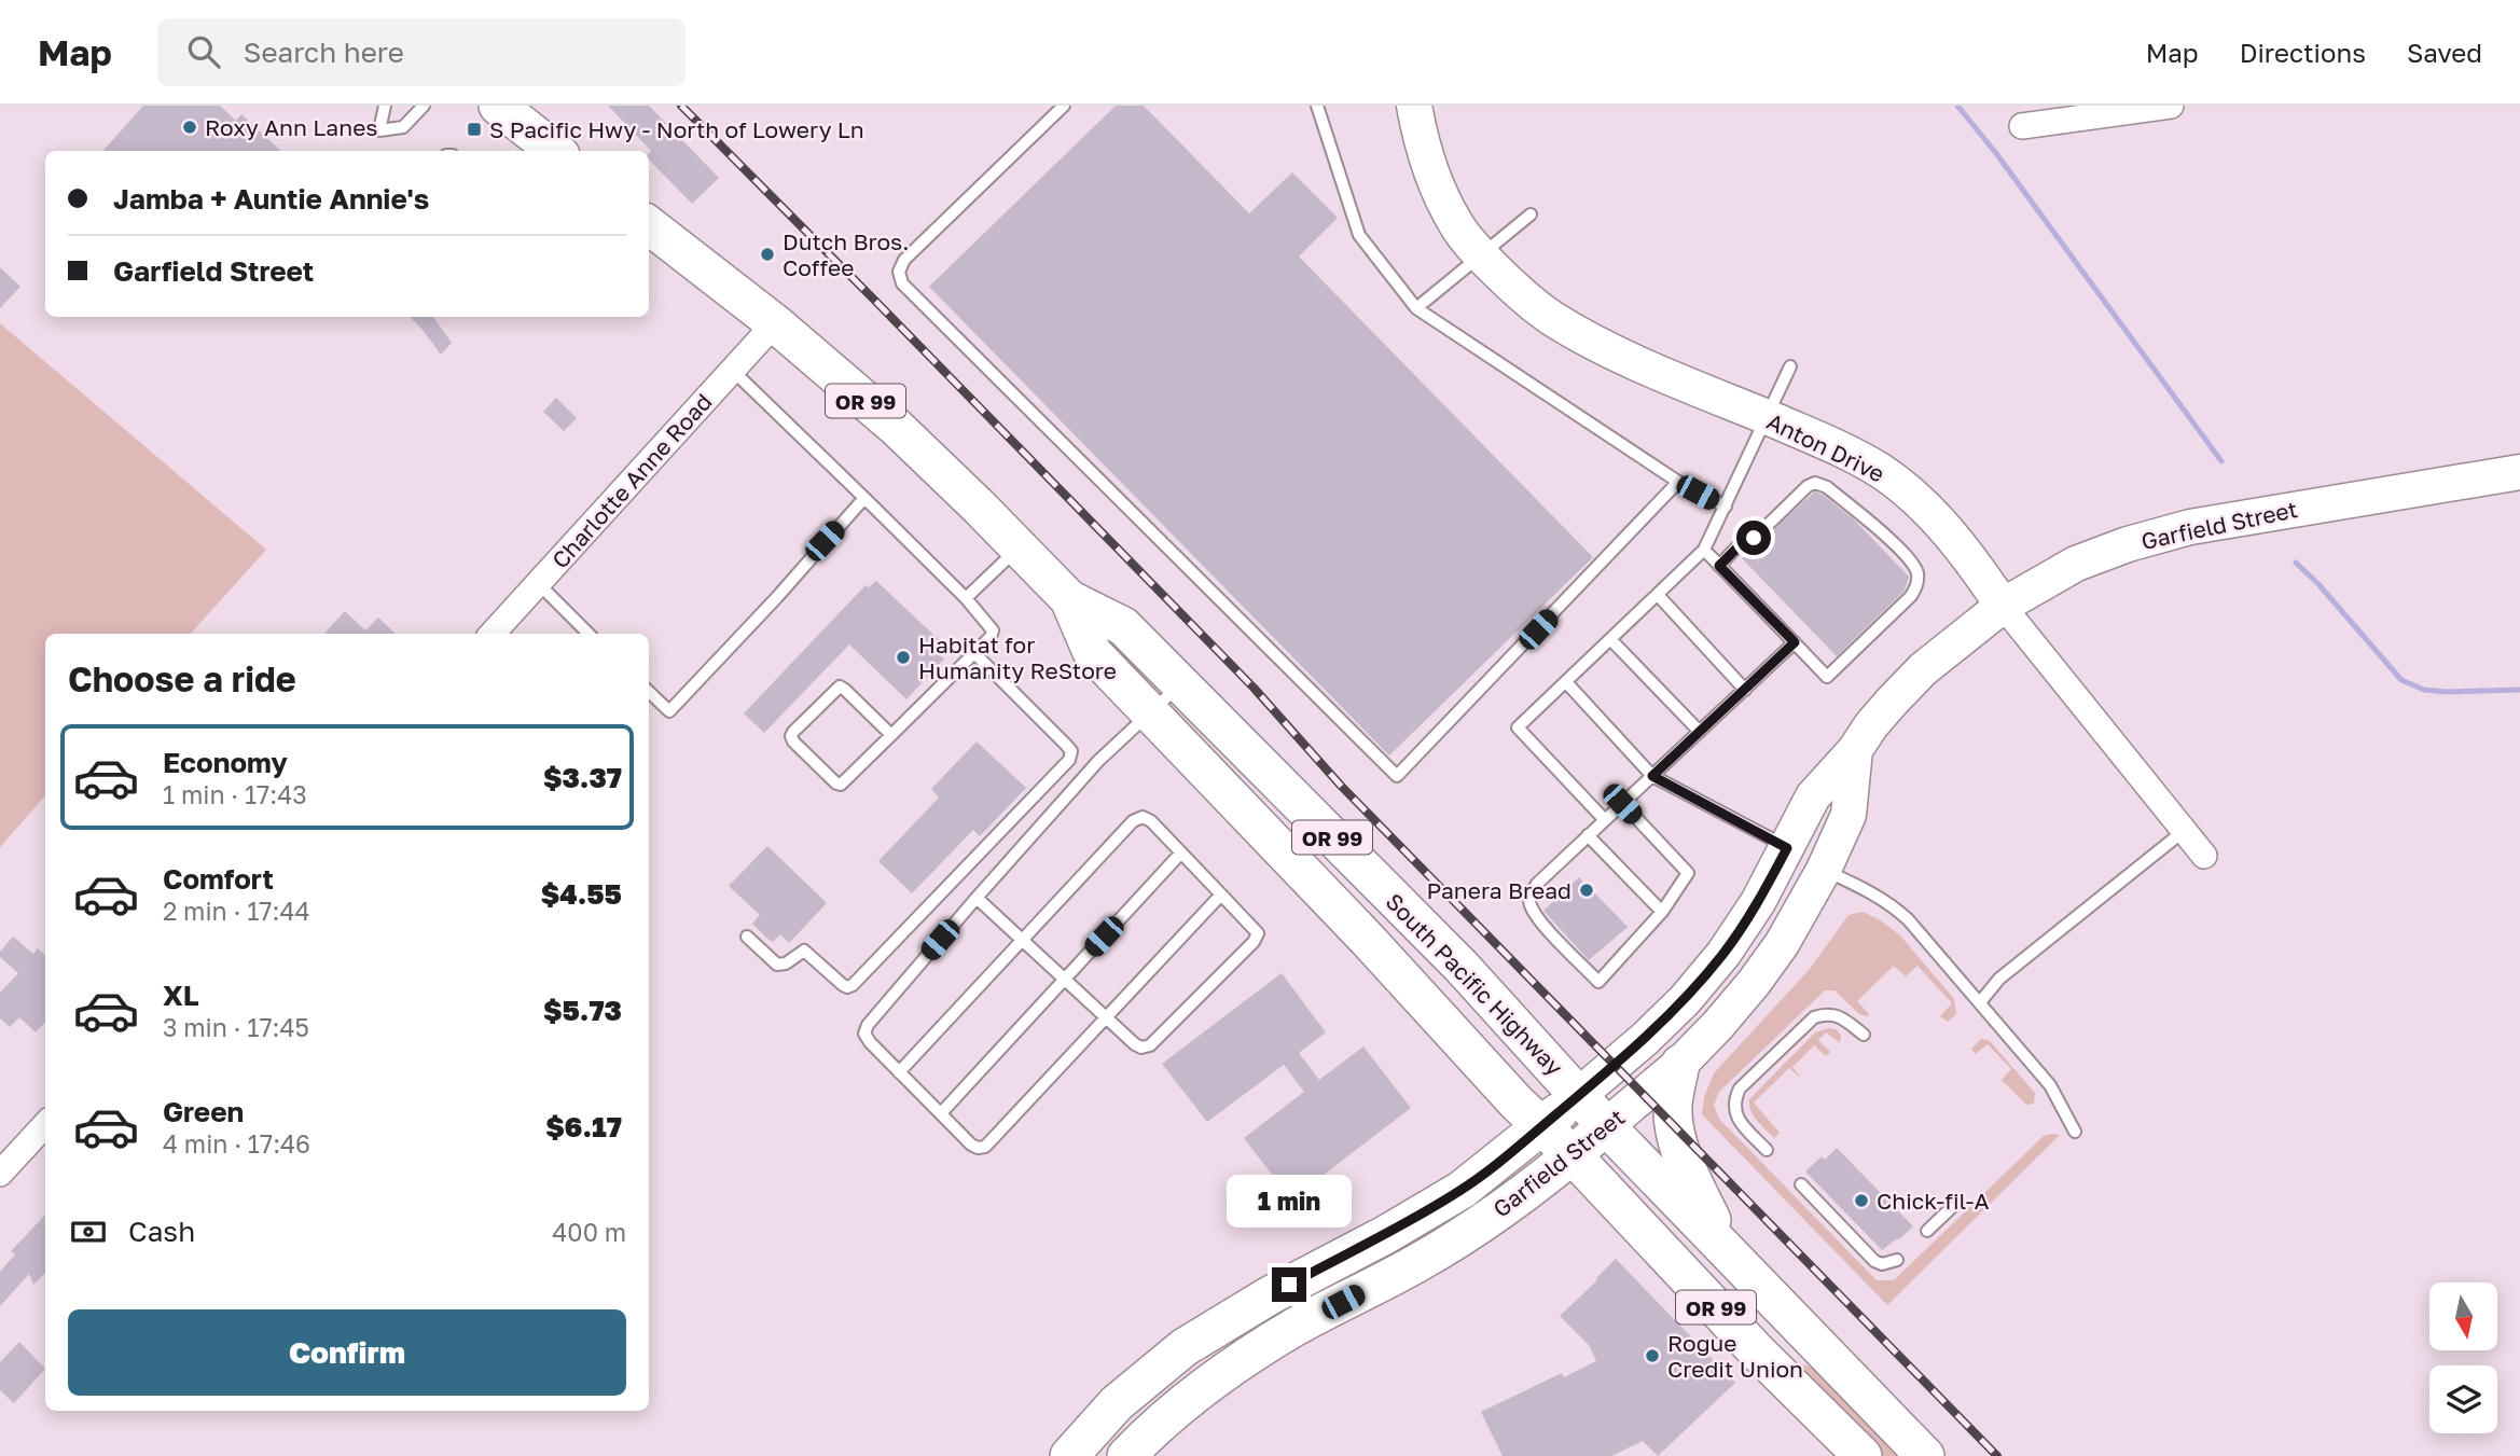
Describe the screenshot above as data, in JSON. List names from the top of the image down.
{
  "streets": {
    "main road": [
      "OR 99",
      "Anton Drive",
      "Garfield Street",
      "South Pacific Highway"
    ],
    "street": ["Charlotte Anne Road"]
  },
  "crossings": [
    ["Anton Drive", "Garfield Street"],
    ["Charlotte Anne Road", "South Pacific Highway"],
    ["Garfield Street", "South Pacific Highway"]
  ],
  "places": {
    "other": [
      "Roxy Ann Lanes",
      "Dutch Bros. Coffee",
      "Habitat for Humanity ReStore",
      "Panera Bread",
      "Chick-fil-A",
      "Rogue Credit Union"
    ],
    "transit": ["S Pacific Hwy - North of Lowery Ln"]
  },
  "north": "bottom",
  "page": {
    "header": "Map",
    "search": "Search here",
    "nav": ["Map", "Directions", "Saved"],
    "banner": ["Jamba + Auntie Annie's", "Garfield Street"],
    "heading": "Choose a ride",
    "list": [
      {
        "name": "Economy",
        "note": "1 min · 17:43",
        "value": "$3.37"
      },
      {
        "name": "Comfort",
        "note": "2 min · 17:44",
        "value": "$4.55"
      },
      {
        "name": "XL",
        "note": "3 min · 17:45",
        "value": "$5.73"
      },
      {
        "name": "Green",
        "note": "4 min · 17:46",
        "value": "$6.17"
      }
    ],
    "bubble": "1 min",
    "pay": ["Cash", "400 m"],
    "buttons": "Confirm"
  }
}
